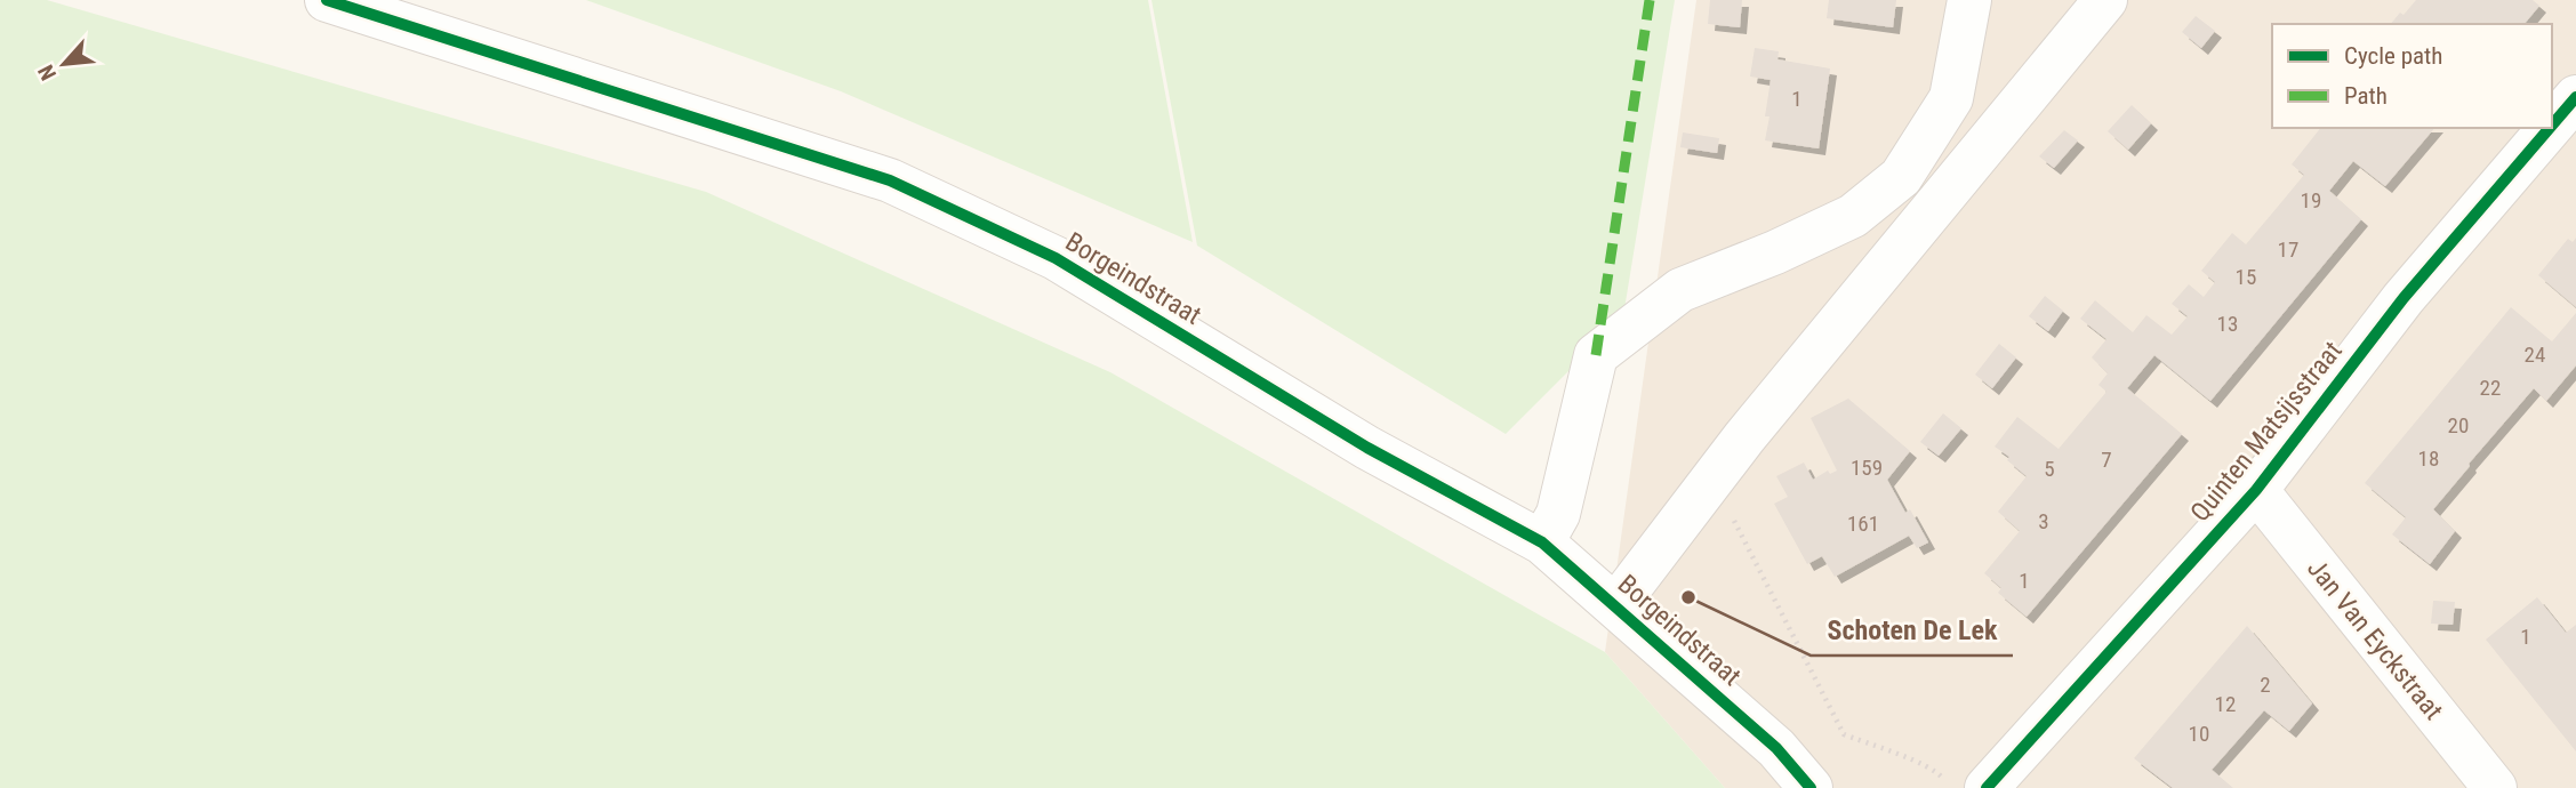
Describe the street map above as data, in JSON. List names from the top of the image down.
{
  "streets": {
    "street": ["Borgeindstraat", "Quinten Matsijsstraat", "Jan Van Eyckstraat"]
  },
  "crossings": [
    ["Quinten Matsijsstraat", "Jan Van Eyckstraat"]
  ],
  "places": ["Schoten De Lek"],
  "house_numbers": [
    "1",
    "19",
    "17",
    "15",
    "13",
    "24",
    "22",
    "20",
    "18",
    "7",
    "159",
    "5",
    "3",
    "161",
    "1",
    "1",
    "2",
    "12",
    "10"
  ],
  "legend": ["Cycle path", "Path"],
  "north": "bottom left"
}
